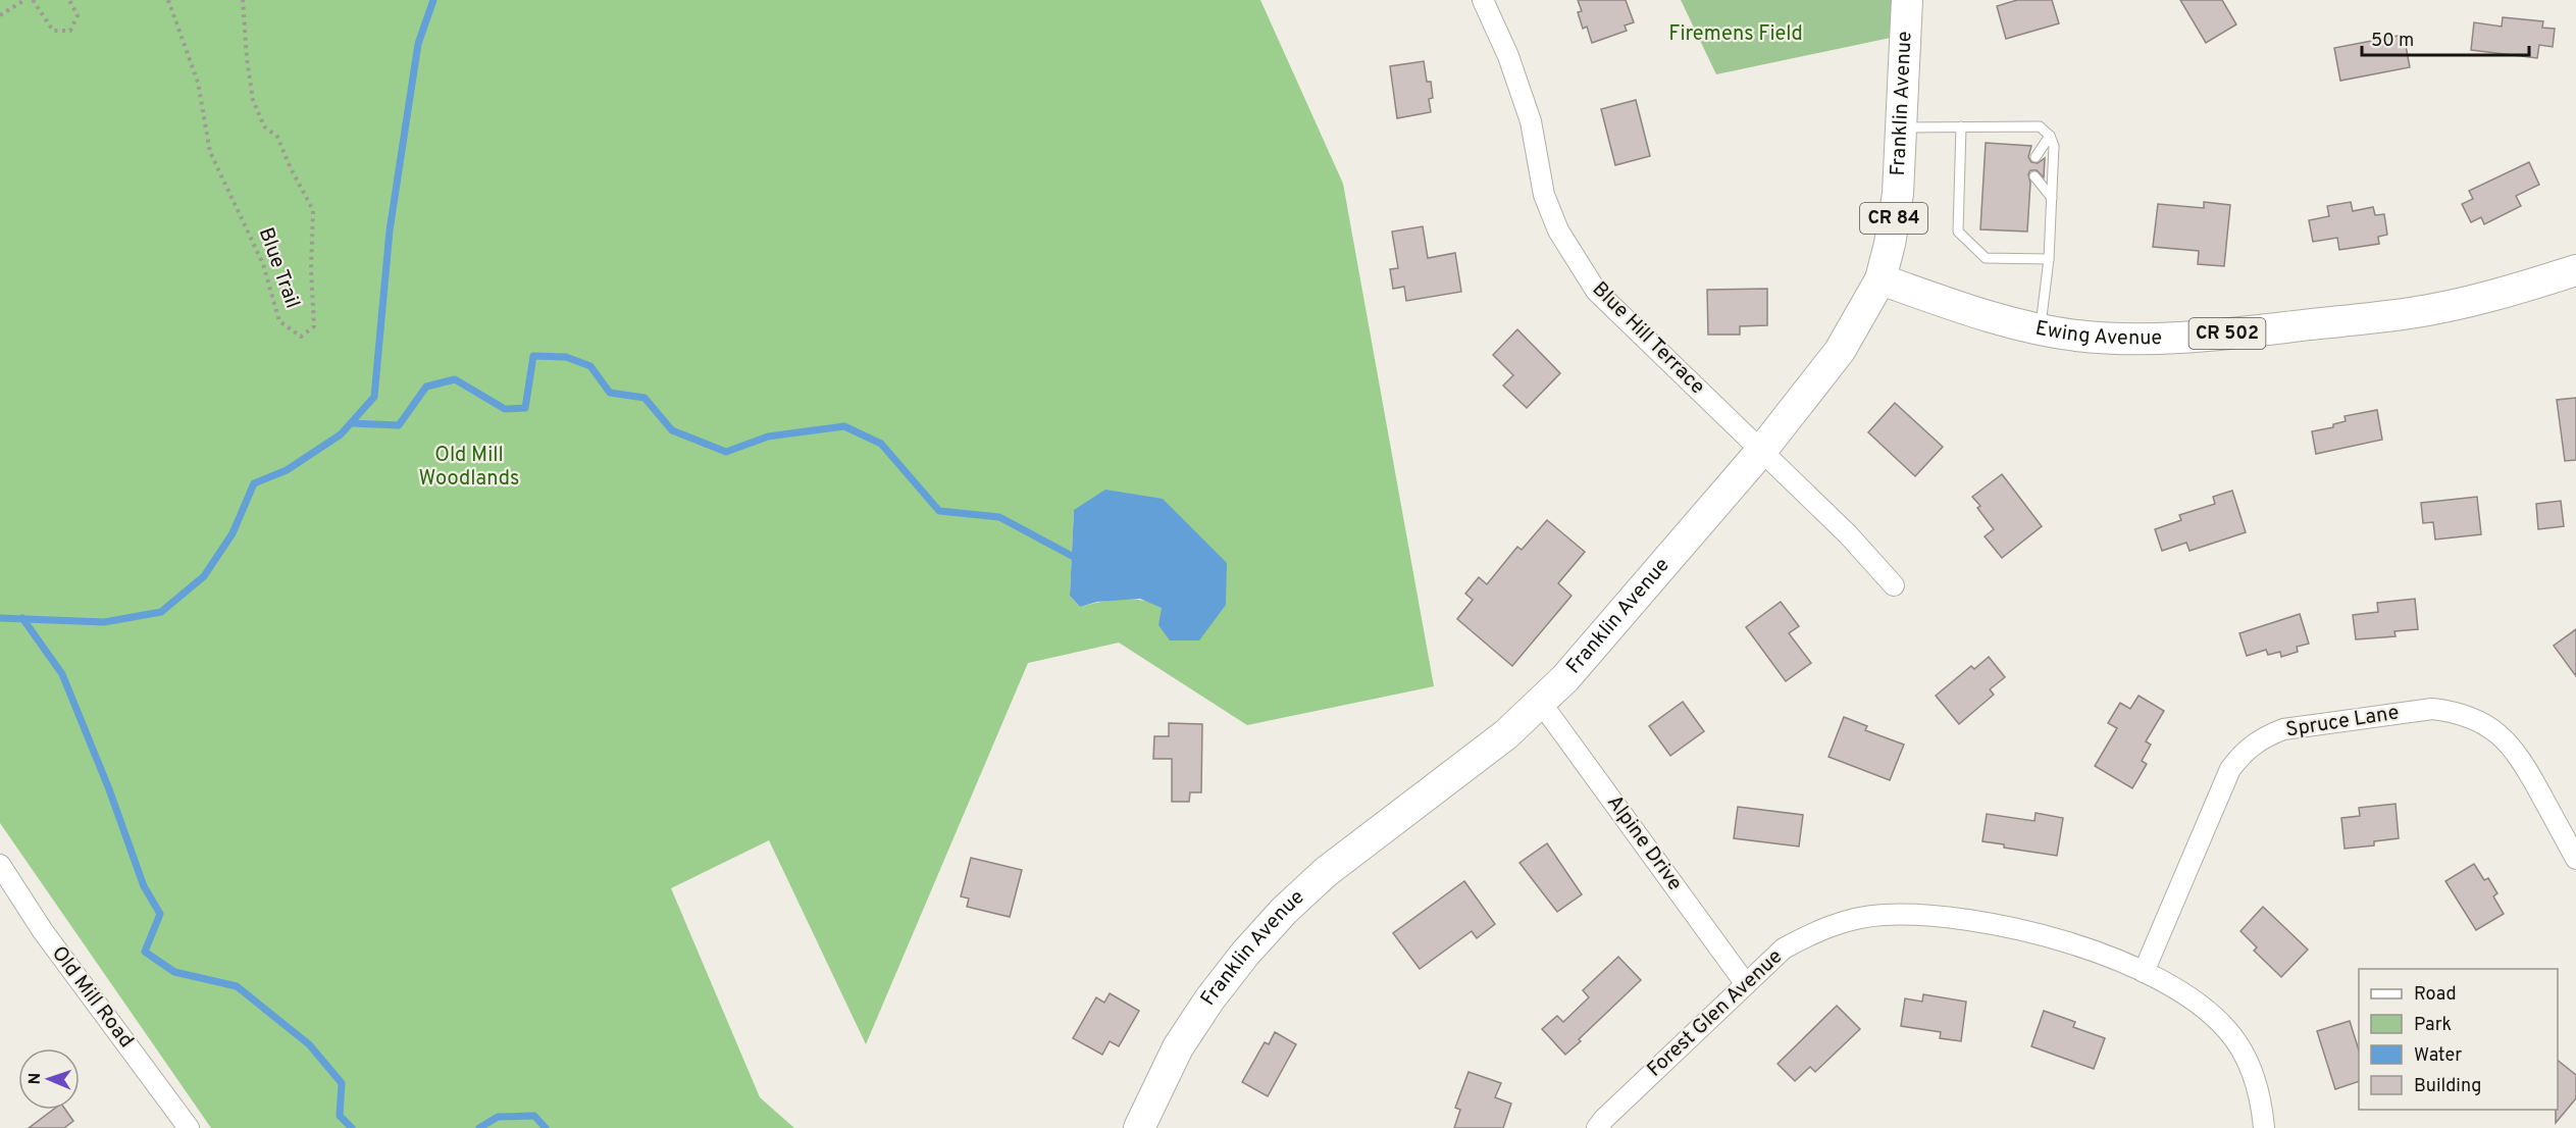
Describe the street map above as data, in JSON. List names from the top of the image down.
{
  "streets": {
    "main road": [
      "Franklin Avenue",
      "CR 84",
      "Ewing Avenue",
      "CR 502"
    ],
    "street": [
      "Blue Hill Terrace",
      "Spruce Lane",
      "Alpine Drive",
      "Old Mill Road",
      "Forest Glen Avenue"
    ],
    "path": ["Blue Trail"]
  },
  "crossings": [
    ["Franklin Avenue", "Ewing Avenue"],
    ["Franklin Avenue", "Blue Hill Terrace"],
    ["Franklin Avenue", "Alpine Drive"],
    ["Spruce Lane", "Forest Glen Avenue"],
    ["Alpine Drive", "Forest Glen Avenue"]
  ],
  "parks": ["Firemens Field", "Old Mill Woodlands"],
  "legend": [
    "Road",
    "Park",
    "Water",
    "Building"
  ],
  "scale_bar": "50 m",
  "north": "left"
}
